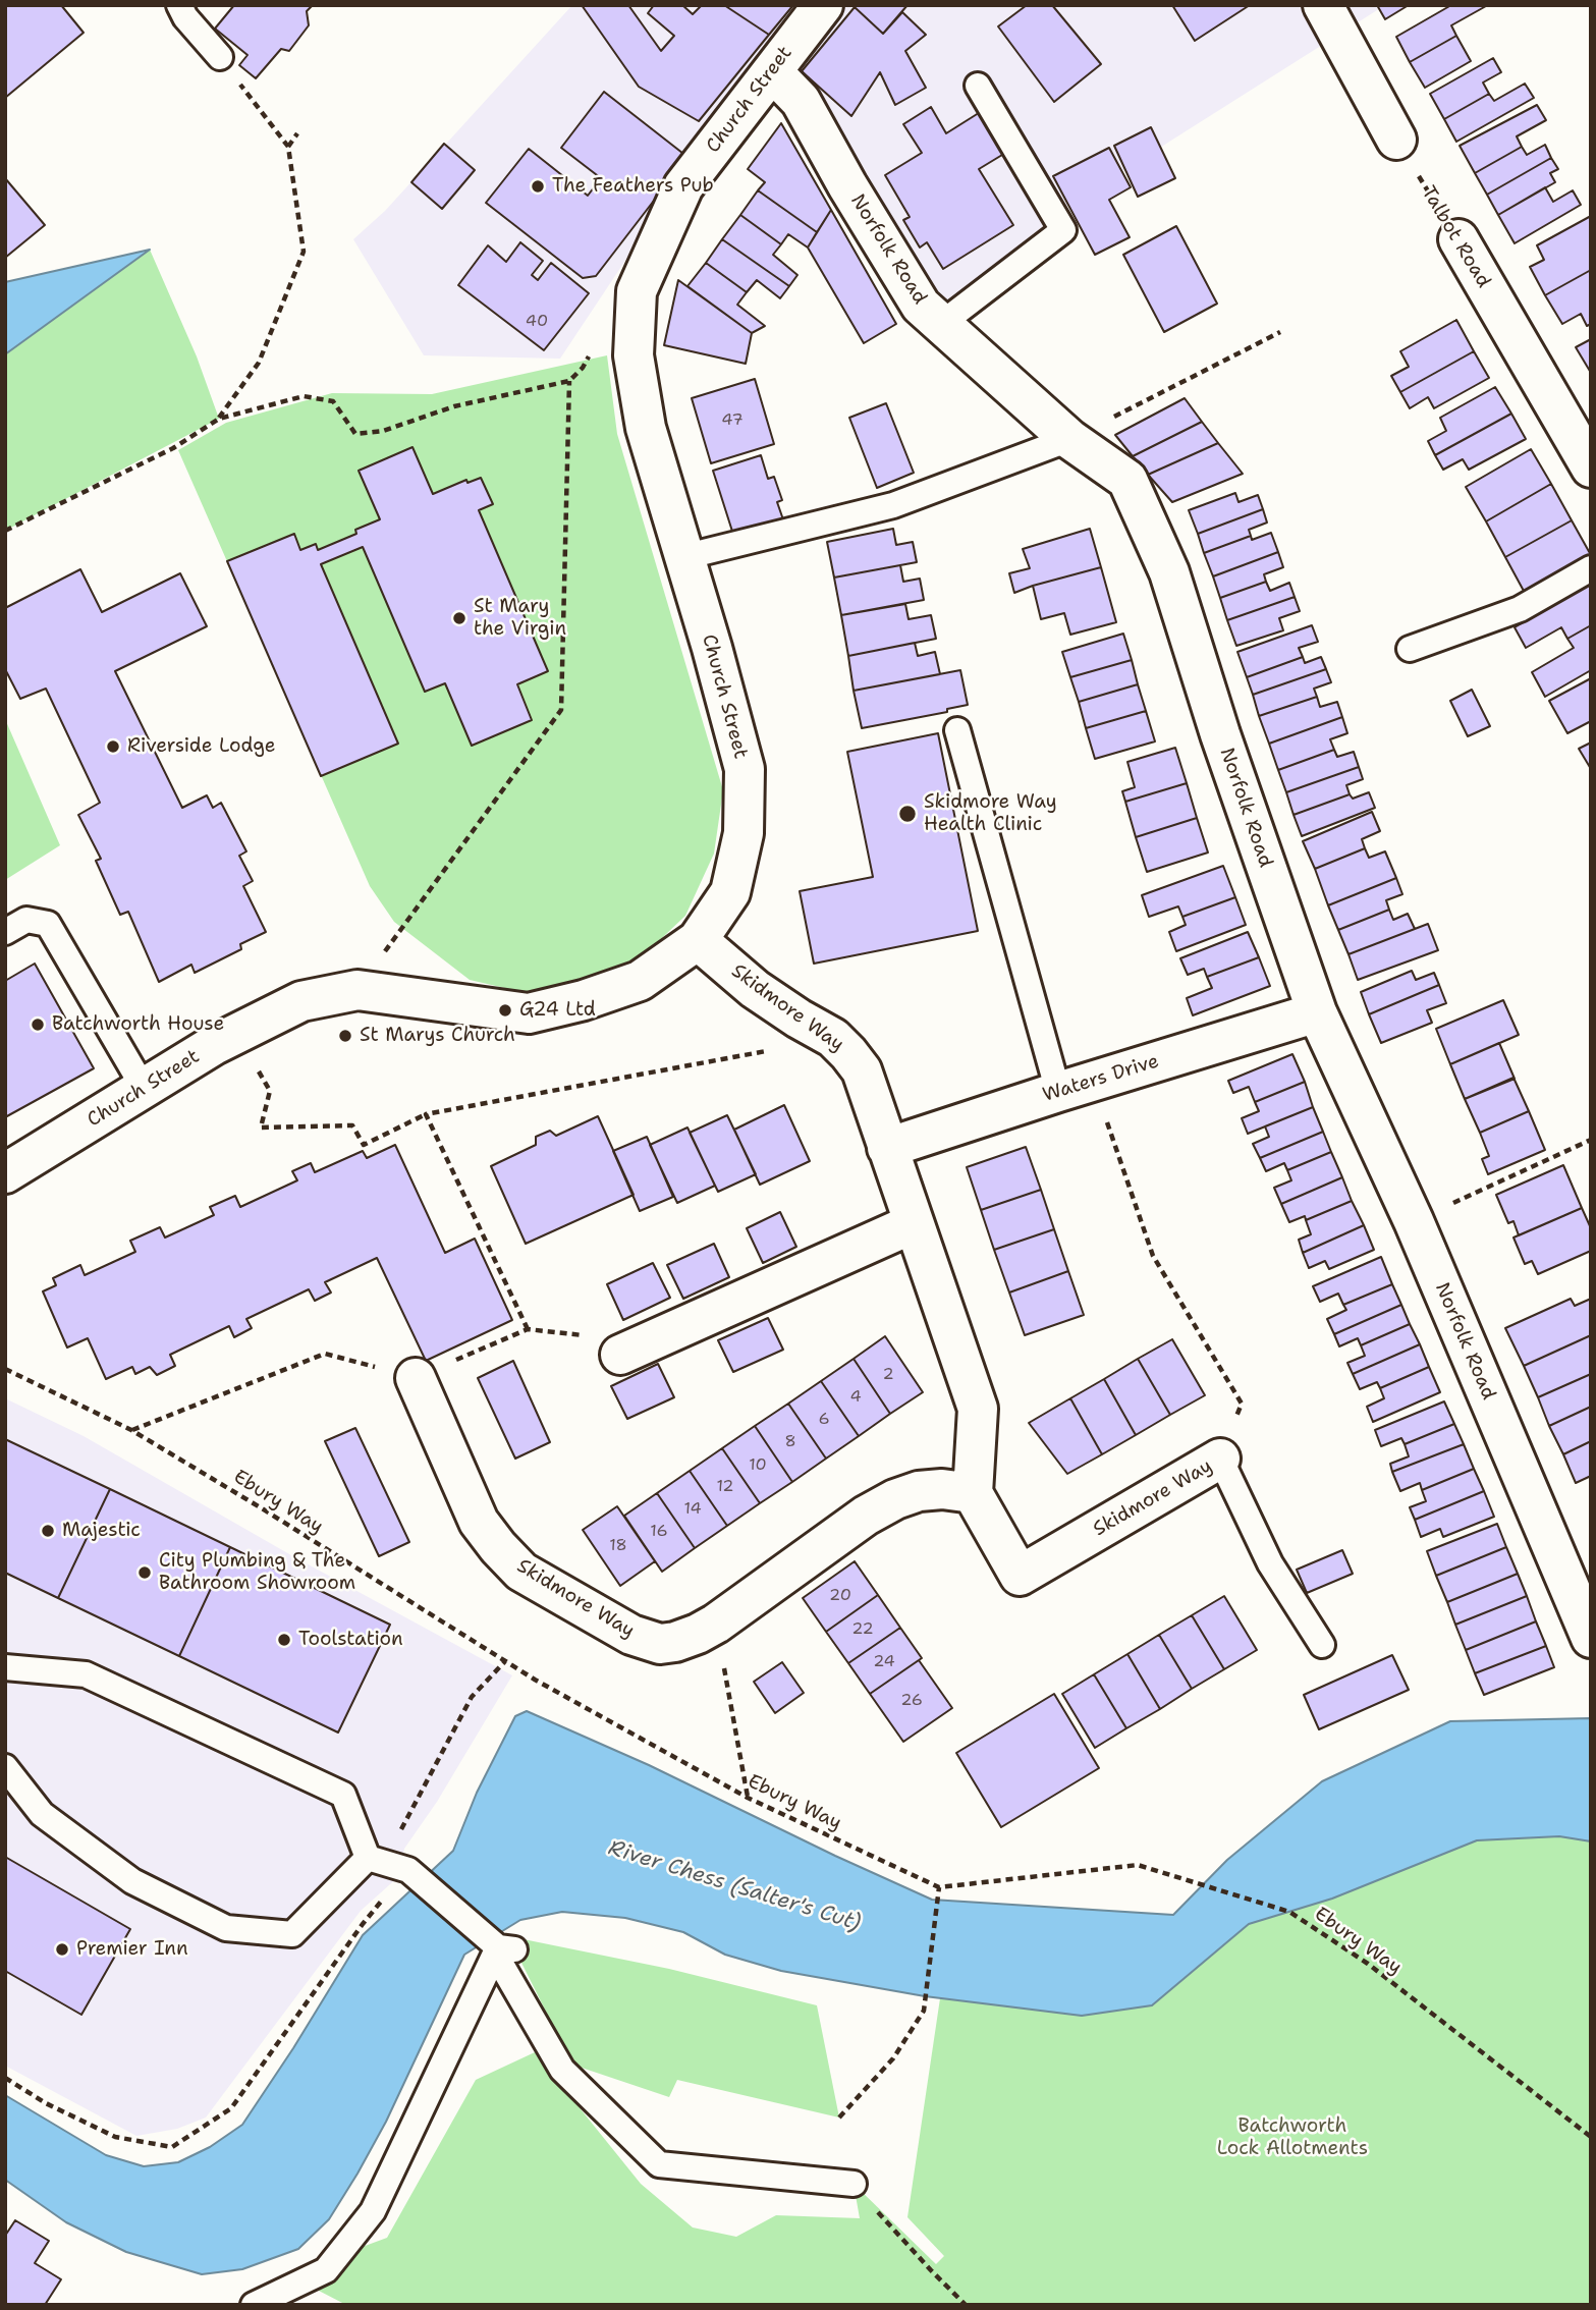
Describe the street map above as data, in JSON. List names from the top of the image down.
{
  "streets": {
    "street": [
      "Church Street",
      "Talbot Road",
      "Norfolk Road",
      "Skidmore Way",
      "Waters Drive"
    ],
    "path": ["Ebury Way"]
  },
  "crossings": [
    ["Church Street", "Norfolk Road"],
    ["Church Street", "Skidmore Way"],
    ["Norfolk Road", "Waters Drive"],
    ["Skidmore Way", "Waters Drive"]
  ],
  "water": ["River Chess (Salter's Cut)"],
  "parks": ["Batchworth Lock Allotments"],
  "places": [
    "The Feathers Pub",
    "St Mary the Virgin",
    "Riverside Lodge",
    "Skidmore Way Health Clinic",
    "G24 Ltd",
    "Batchworth House",
    "St Marys Church",
    "Majestic",
    "City Plumbing & The Bathroom Showroom",
    "Toolstation",
    "Premier Inn"
  ],
  "house_numbers": [
    "40",
    "47",
    "2",
    "4",
    "6",
    "8",
    "10",
    "12",
    "14",
    "16",
    "18",
    "20",
    "22",
    "24",
    "26"
  ]
}
